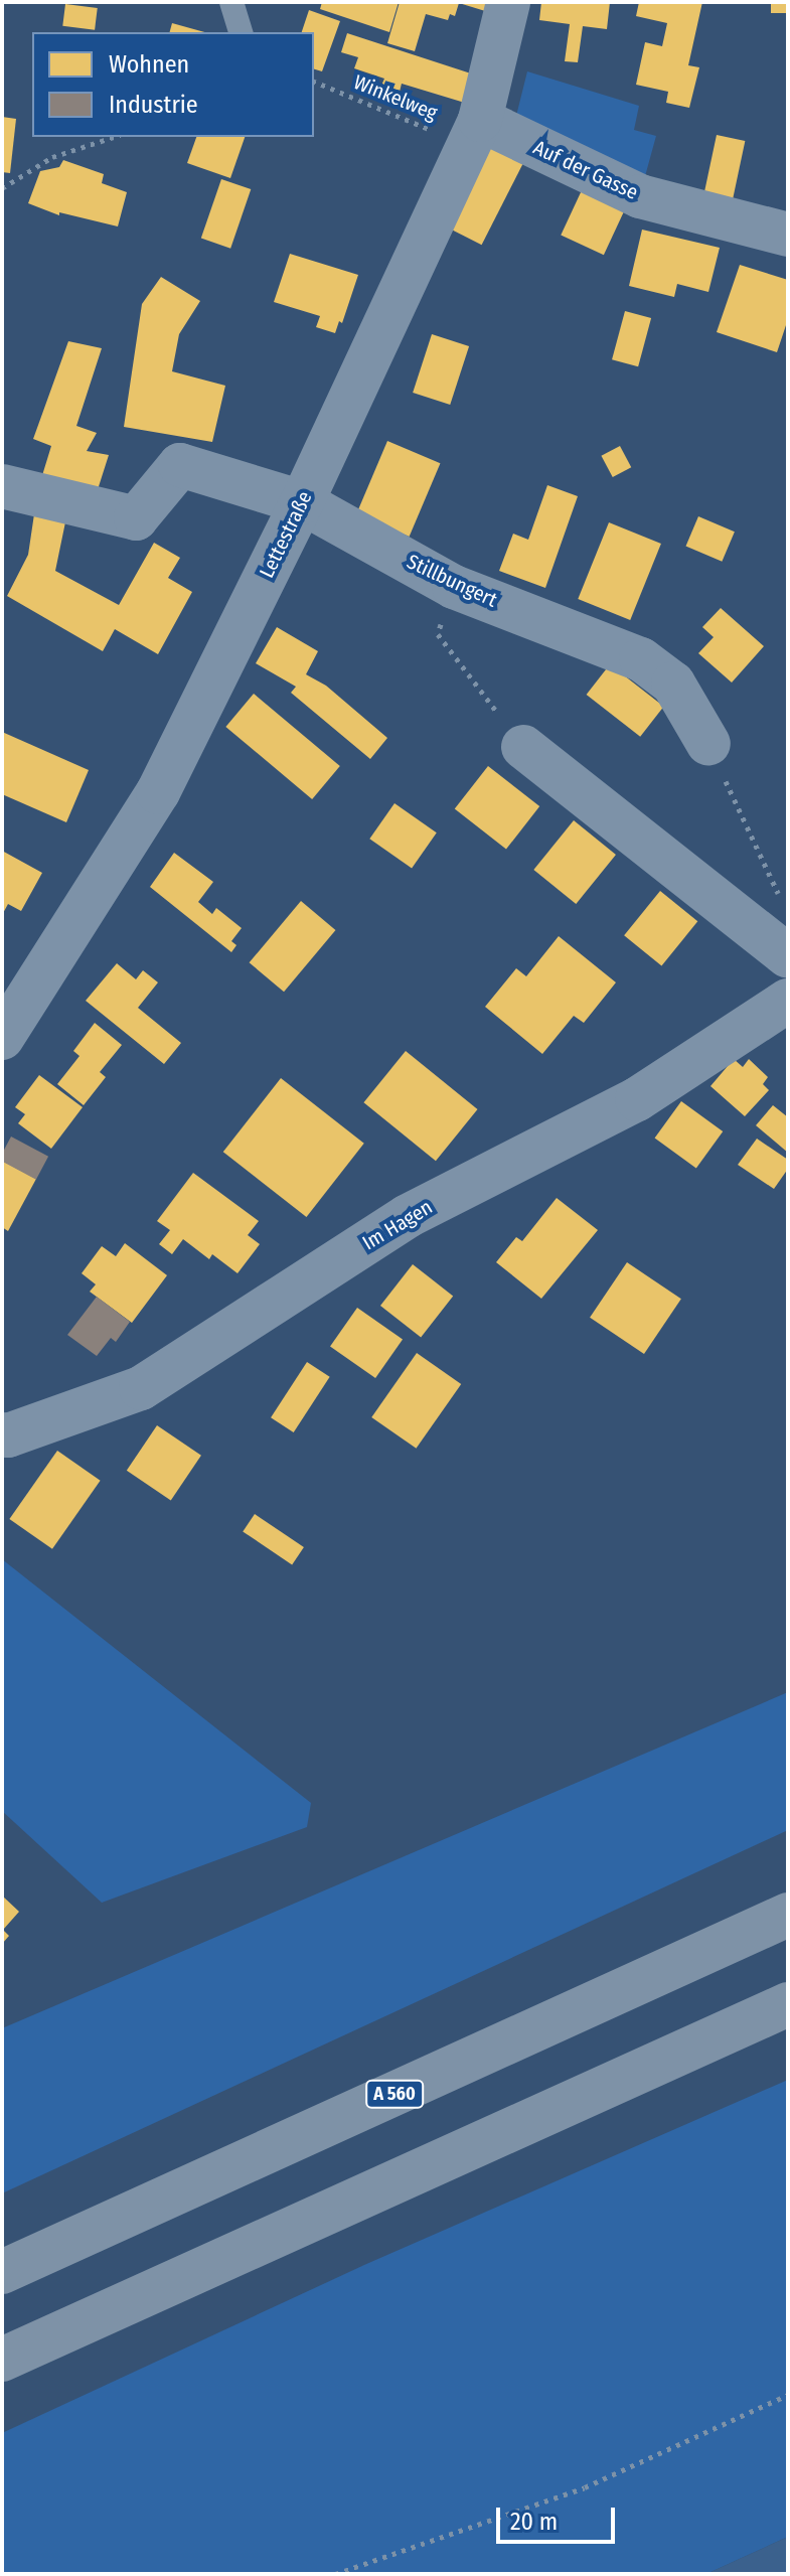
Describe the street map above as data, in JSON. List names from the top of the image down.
{
  "streets": {
    "highway": ["A 560"],
    "street": [
      "Auf der Gasse",
      "Lettestraße",
      "Stillbungert",
      "Im Hagen"
    ],
    "path": ["Winkelweg"]
  },
  "crossings": [
    ["Winkelweg", "Auf der Gasse"],
    ["Winkelweg", "Lettestraße"],
    ["Auf der Gasse", "Lettestraße"],
    ["Lettestraße", "Stillbungert"]
  ],
  "legend": ["Wohnen", "Industrie"],
  "scale_bar": "20 m"
}
